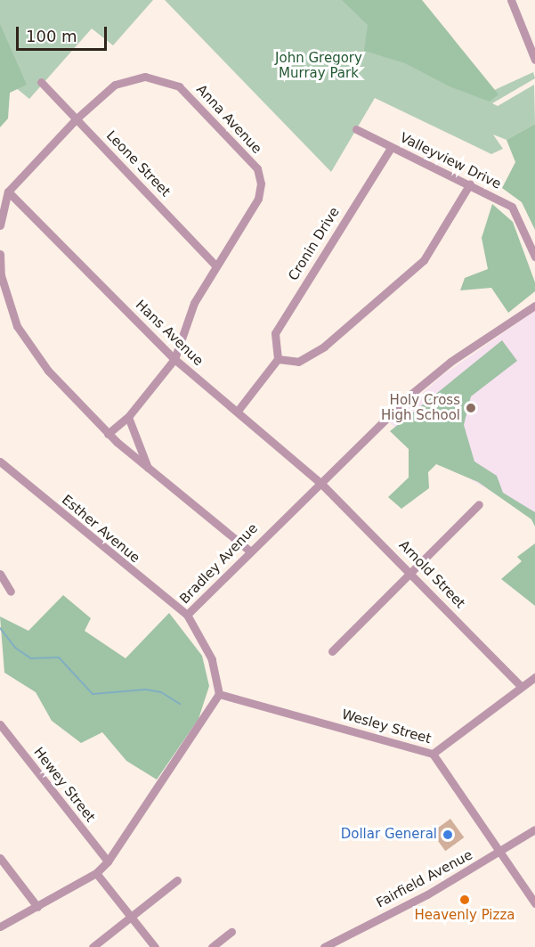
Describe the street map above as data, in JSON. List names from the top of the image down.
{
  "streets": {
    "street": [
      "Anna Avenue",
      "Valleyview Drive",
      "Leone Street",
      "Cronin Drive",
      "Hans Avenue",
      "Esther Avenue",
      "Bradley Avenue",
      "Arnold Street",
      "Wesley Street",
      "Hewey Street",
      "Fairfield Avenue"
    ]
  },
  "crossings": [
    ["Anna Avenue", "Leone Street"],
    ["Anna Avenue", "Hans Avenue"],
    ["Valleyview Drive", "Cronin Drive"],
    ["Hans Avenue", "Bradley Avenue"],
    ["Hans Avenue", "Arnold Street"],
    ["Esther Avenue", "Bradley Avenue"],
    ["Bradley Avenue", "Arnold Street"],
    ["Bradley Avenue", "Wesley Street"],
    ["Wesley Street", "Fairfield Avenue"]
  ],
  "parks": ["John Gregory Murray Park"],
  "places": ["Holy Cross High School", "Dollar General", "Heavenly Pizza"],
  "scale_bar": "100 m"
}
